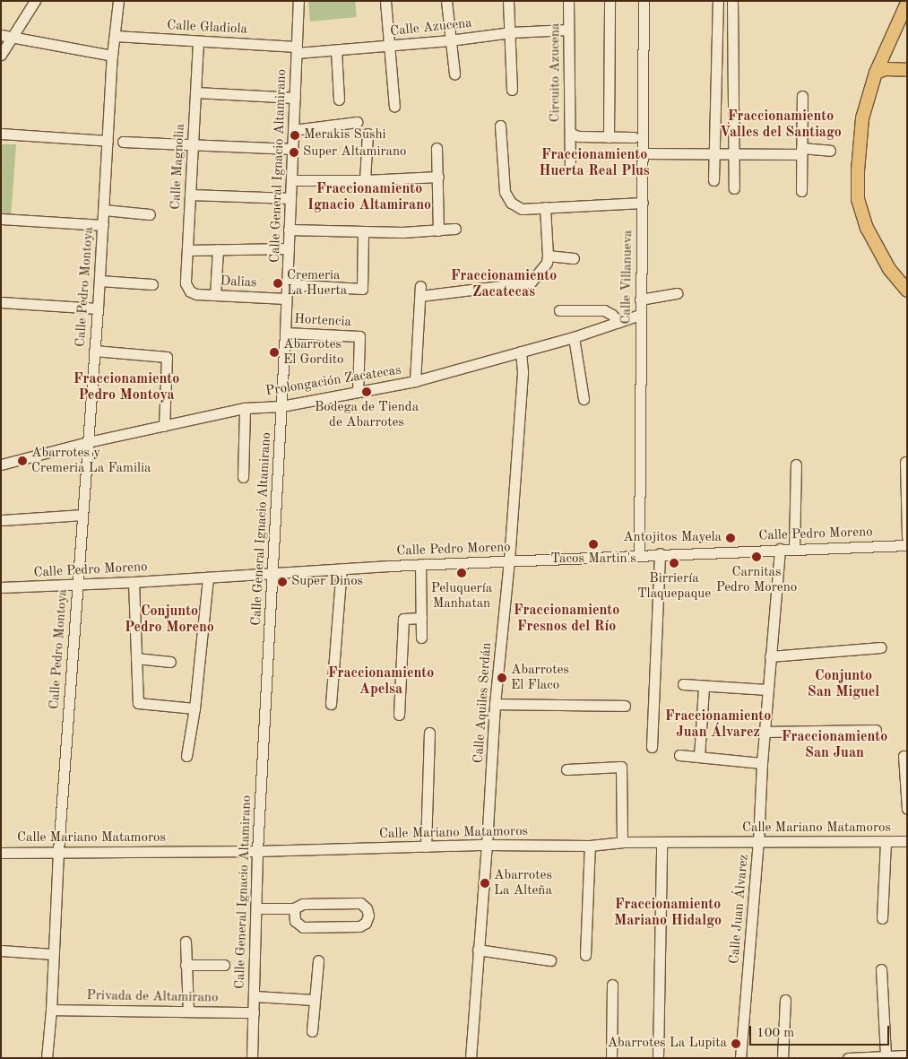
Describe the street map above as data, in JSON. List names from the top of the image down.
{
  "streets": {
    "street": [
      "Calle Gladiola",
      "Calle Azucena",
      "Circuito Azucena",
      "Calle General Ignacio Altamirano",
      "Calle Magnolia",
      "Calle Villanueva",
      "Dalias",
      "Calle Pedro Montoya",
      "Hortencia",
      "Prolongación Zacatecas",
      "Calle Pedro Moreno",
      "Calle Aquiles Serdán",
      "Calle Mariano Matamoros",
      "Calle Juan Álvarez",
      "Privada de Altamirano"
    ]
  },
  "crossings": [
    ["Calle Gladiola", "Calle Azucena"],
    ["Calle Gladiola", "Calle General Ignacio Altamirano"],
    ["Calle Gladiola", "Calle Magnolia"],
    ["Calle Gladiola", "Calle Pedro Montoya"],
    ["Calle Azucena", "Circuito Azucena"],
    ["Calle Azucena", "Calle General Ignacio Altamirano"],
    ["Calle General Ignacio Altamirano", "Dalias"],
    ["Calle General Ignacio Altamirano", "Hortencia"],
    ["Calle General Ignacio Altamirano", "Prolongación Zacatecas"],
    ["Calle General Ignacio Altamirano", "Calle Pedro Moreno"],
    ["Calle General Ignacio Altamirano", "Calle Mariano Matamoros"],
    ["Calle General Ignacio Altamirano", "Privada de Altamirano"],
    ["Calle Magnolia", "Dalias"],
    ["Calle Villanueva", "Prolongación Zacatecas"],
    ["Calle Villanueva", "Calle Pedro Moreno"],
    ["Calle Pedro Montoya", "Prolongación Zacatecas"],
    ["Calle Pedro Montoya", "Calle Pedro Moreno"],
    ["Calle Pedro Montoya", "Calle Mariano Matamoros"],
    ["Calle Pedro Montoya", "Privada de Altamirano"],
    ["Hortencia", "Prolongación Zacatecas"],
    ["Prolongación Zacatecas", "Calle Aquiles Serdán"],
    ["Calle Pedro Moreno", "Calle Aquiles Serdán"],
    ["Calle Pedro Moreno", "Calle Juan Álvarez"],
    ["Calle Aquiles Serdán", "Calle Mariano Matamoros"],
    ["Calle Mariano Matamoros", "Calle Juan Álvarez"]
  ],
  "districts": [
    "Fraccionamiento Valles del Santiago",
    "Fraccionamiento Huerta Real Plus",
    "Fraccionamiento Ignacio Altamirano",
    "Fraccionamiento Zacatecas",
    "Fraccionamiento Pedro Montoya",
    "Fraccionamiento Fresnos del Río",
    "Conjunto Pedro Moreno",
    "Fraccionamiento Apelsa",
    "Conjunto San Miguel",
    "Fraccionamiento Juan Álvarez",
    "Fraccionamiento San Juan",
    "Fraccionamiento Mariano Hidalgo"
  ],
  "places": [
    "Merakis Sushi",
    "Super Altamirano",
    "Cremeria La Huerta",
    "Abarrotes El Gordito",
    "Bodega de Tienda de Abarrotes",
    "Abarrotes y Cremeria La Familia",
    "Antojitos Mayela",
    "Tacos Martin's",
    "Carnitas Pedro Moreno",
    "Birriería Tlaquepaque",
    "Peluquería Manhatan",
    "Super Dinos",
    "Abarrotes El Flaco",
    "Abarrotes La Alteña",
    "Abarrotes La Lupita"
  ],
  "scale_bar": "100 m"
}
